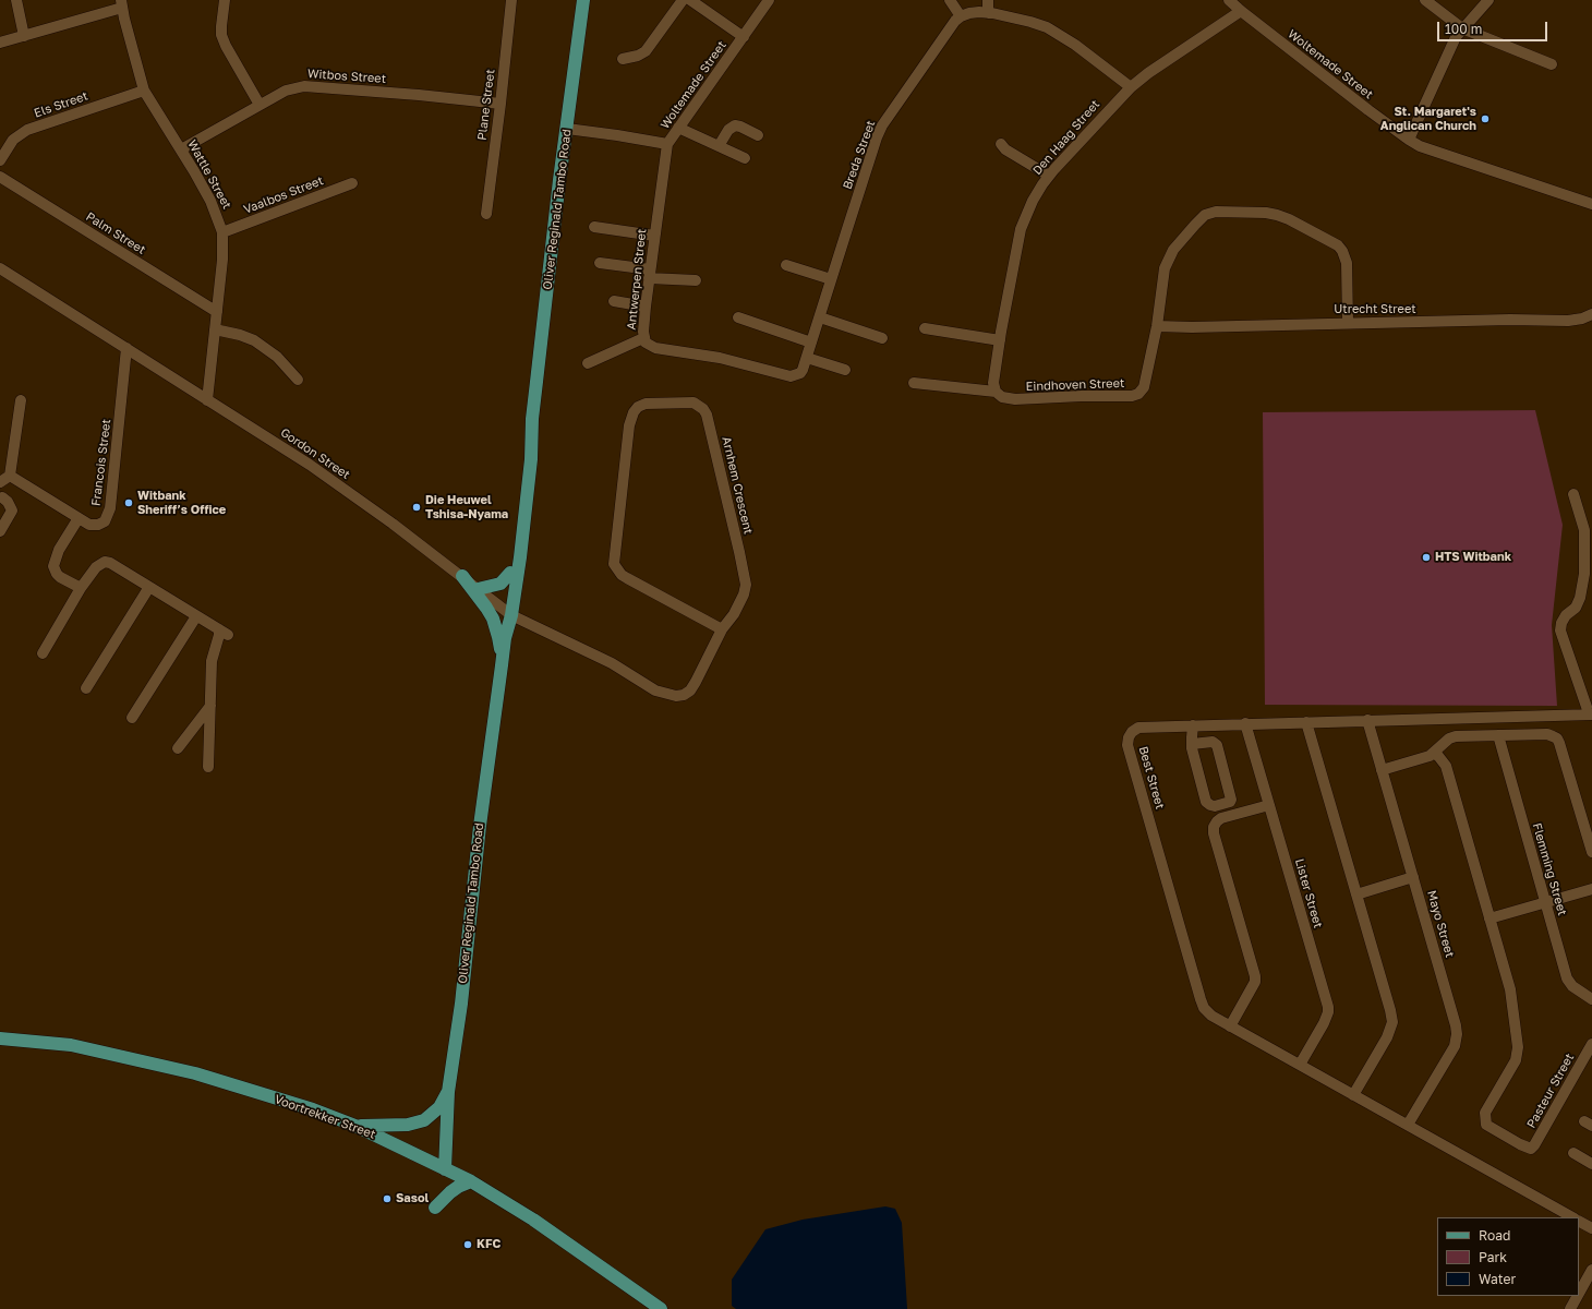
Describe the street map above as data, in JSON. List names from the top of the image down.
{
  "streets": {
    "main road": ["Oliver Reginald Tambo Road", "Voortrekker Street"],
    "street": [
      "Woltemade Street",
      "Witbos Street",
      "Els Street",
      "Plane Street",
      "Den Haag Street",
      "Breda Street",
      "Wattle Street",
      "Vaalbos Street",
      "Palm Street",
      "Antwerpen Street",
      "Utrecht Street",
      "Eindhoven Street",
      "Gordon Street",
      "Francois Street",
      "Arnhem Crescent",
      "Best Street",
      "Flemming Street",
      "Lister Street",
      "Mayo Street",
      "Pasteur Street"
    ]
  },
  "crossings": [
    ["Woltemade Street", "Den Haag Street"],
    ["Woltemade Street", "Oliver Reginald Tambo Road"],
    ["Woltemade Street", "Antwerpen Street"],
    ["Witbos Street", "Plane Street"],
    ["Witbos Street", "Wattle Street"],
    ["Els Street", "Wattle Street"],
    ["Den Haag Street", "Eindhoven Street"],
    ["Breda Street", "Antwerpen Street"],
    ["Wattle Street", "Vaalbos Street"],
    ["Wattle Street", "Palm Street"],
    ["Wattle Street", "Gordon Street"],
    ["Oliver Reginald Tambo Road", "Gordon Street"],
    ["Oliver Reginald Tambo Road", "Voortrekker Street"],
    ["Utrecht Street", "Eindhoven Street"],
    ["Gordon Street", "Francois Street"],
    ["Gordon Street", "Arnhem Crescent"],
    ["Best Street", "Lister Street"],
    ["Best Street", "Mayo Street"]
  ],
  "places": [
    "St. Margaret's Anglican Church",
    "Witbank Sheriff’s Office",
    "Die Heuwel Tshisa-Nyama",
    "HTS Witbank",
    "Sasol",
    "KFC"
  ],
  "legend": ["Road", "Park", "Water"],
  "scale_bar": "100 m"
}
